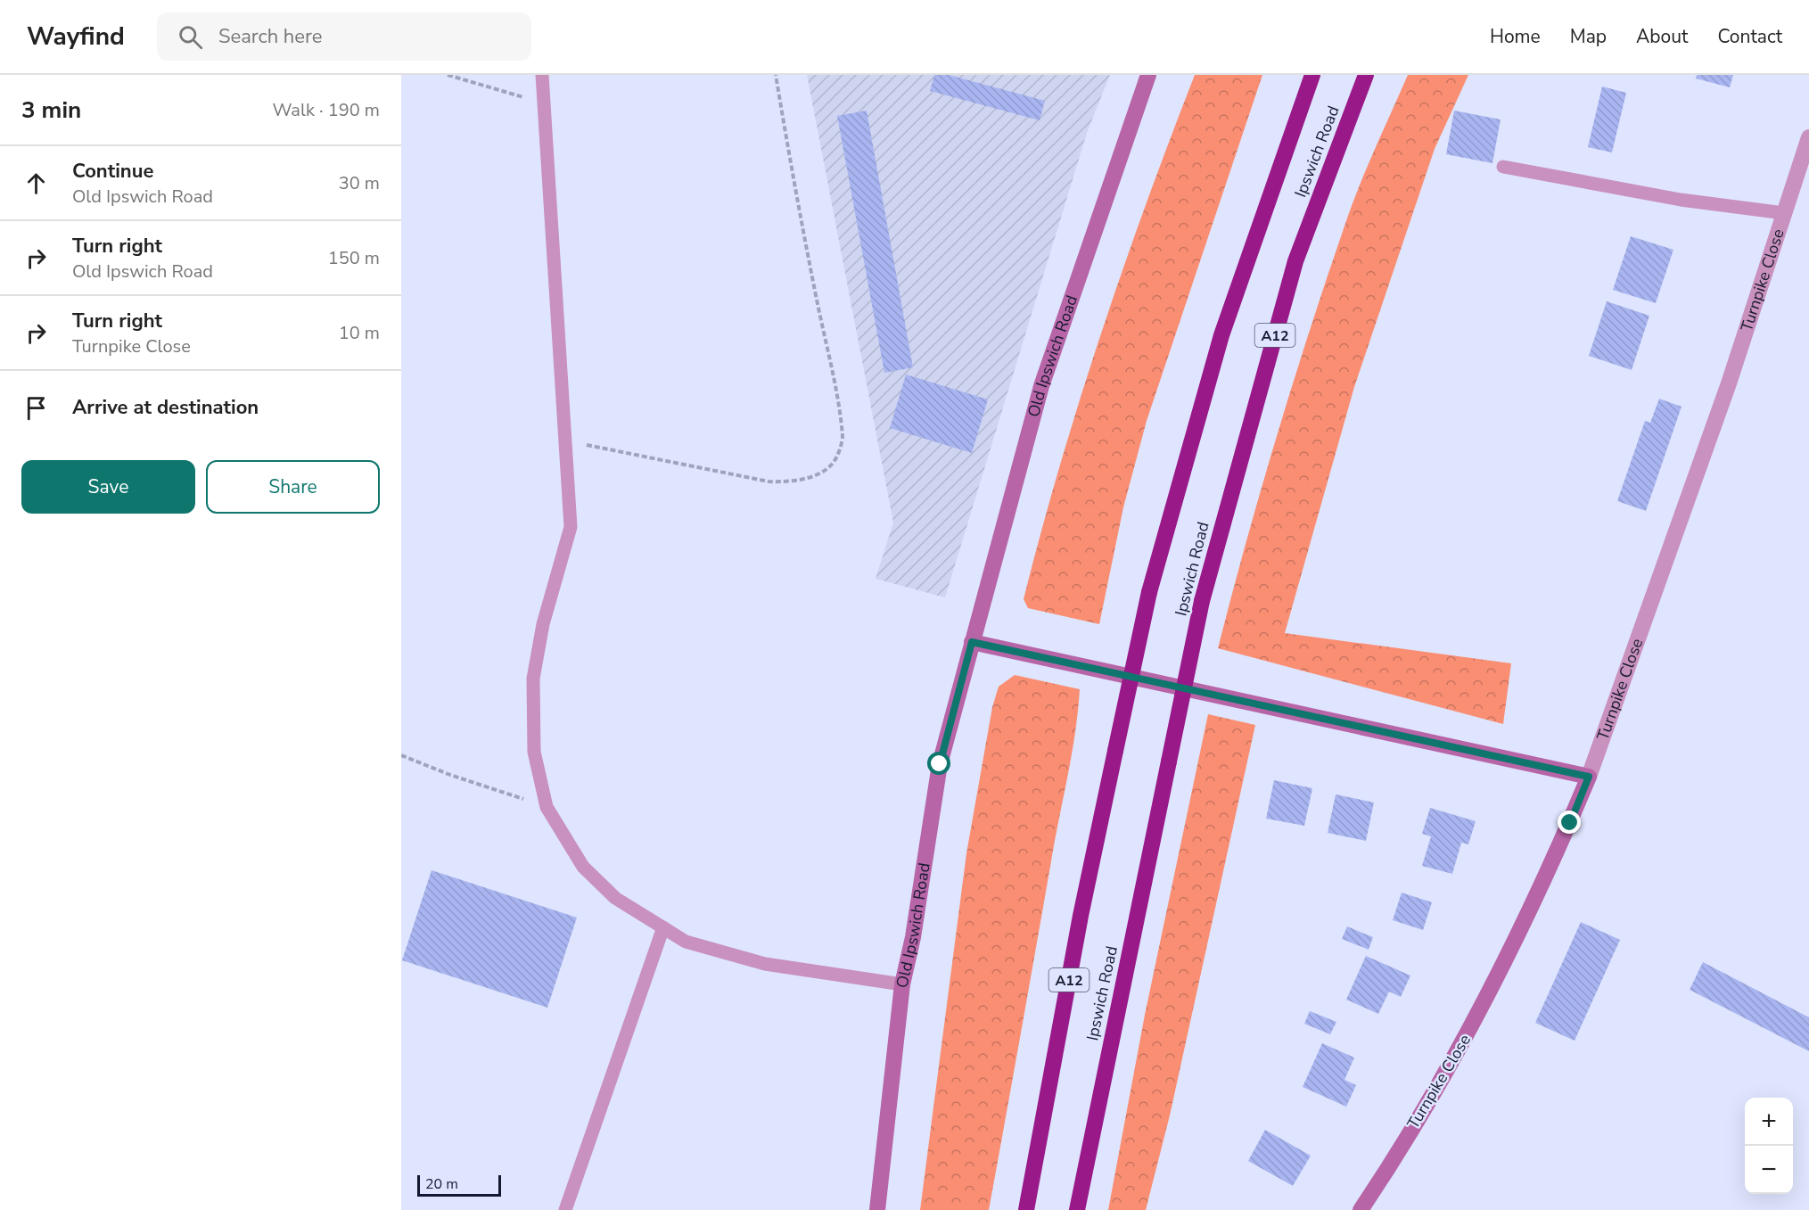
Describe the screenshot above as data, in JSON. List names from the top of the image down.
{
  "streets": {
    "highway": ["Ipswich Road", "A12"],
    "street": ["Turnpike Close", "Old Ipswich Road"]
  },
  "scale_bar": "20 m",
  "page": {
    "header": "Wayfind",
    "search": "Search here",
    "nav": [
      "Home",
      "Map",
      "About",
      "Contact"
    ],
    "heading": ["3 min", "Walk · 190 m"],
    "list": [
      ["Continue", "Old Ipswich Road", "30 m"],
      ["Turn right", "Old Ipswich Road", "150 m"],
      ["Turn right", "Turnpike Close", "10 m"],
      "Arrive at destination"
    ],
    "buttons": ["Save", "Share"],
    "map_buttons": ["+", "−"],
    "scale": "20 m"
  }
}
